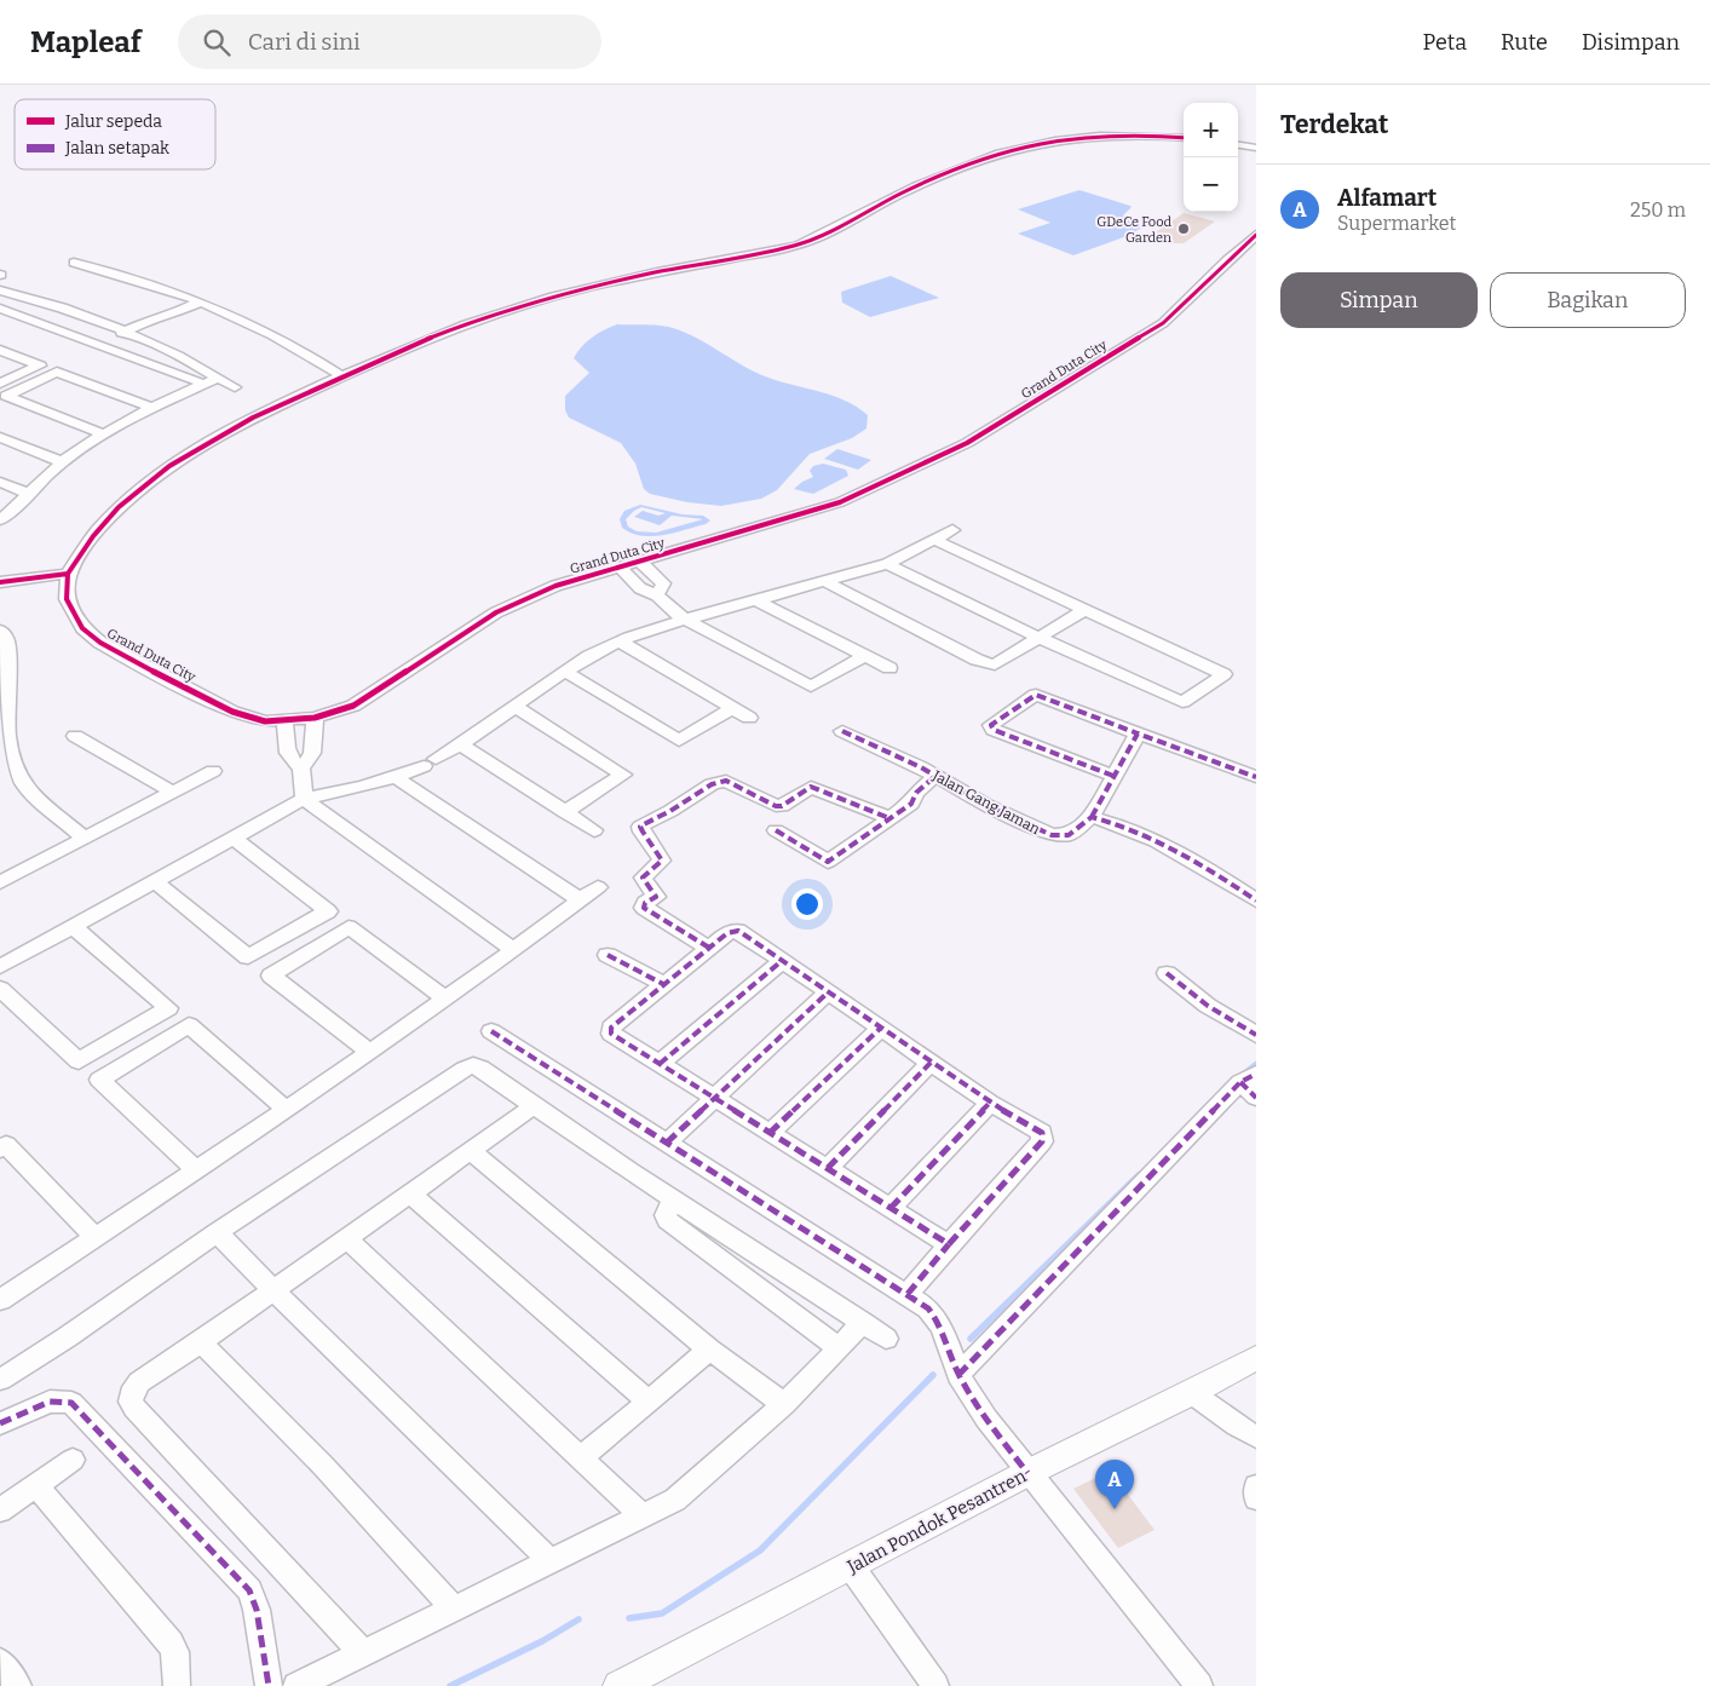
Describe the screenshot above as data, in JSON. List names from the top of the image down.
{
  "streets": {
    "street": ["Grand Duta City", "Jalan Gang Jaman", "Jalan Pondok Pesantren"]
  },
  "places": ["GDeCe Food Garden"],
  "legend": ["Jalur sepeda", "Jalan setapak"],
  "page": {
    "header": "Mapleaf",
    "search": "Cari di sini",
    "nav": ["Peta", "Rute", "Disimpan"],
    "heading": "Terdekat",
    "map_buttons": ["+", "−"],
    "list": [
      {
        "mark": "A",
        "name": "Alfamart",
        "note": "Supermarket",
        "value": "250 m"
      }
    ],
    "buttons": ["Simpan", "Bagikan"],
    "pins": "A"
  }
}
